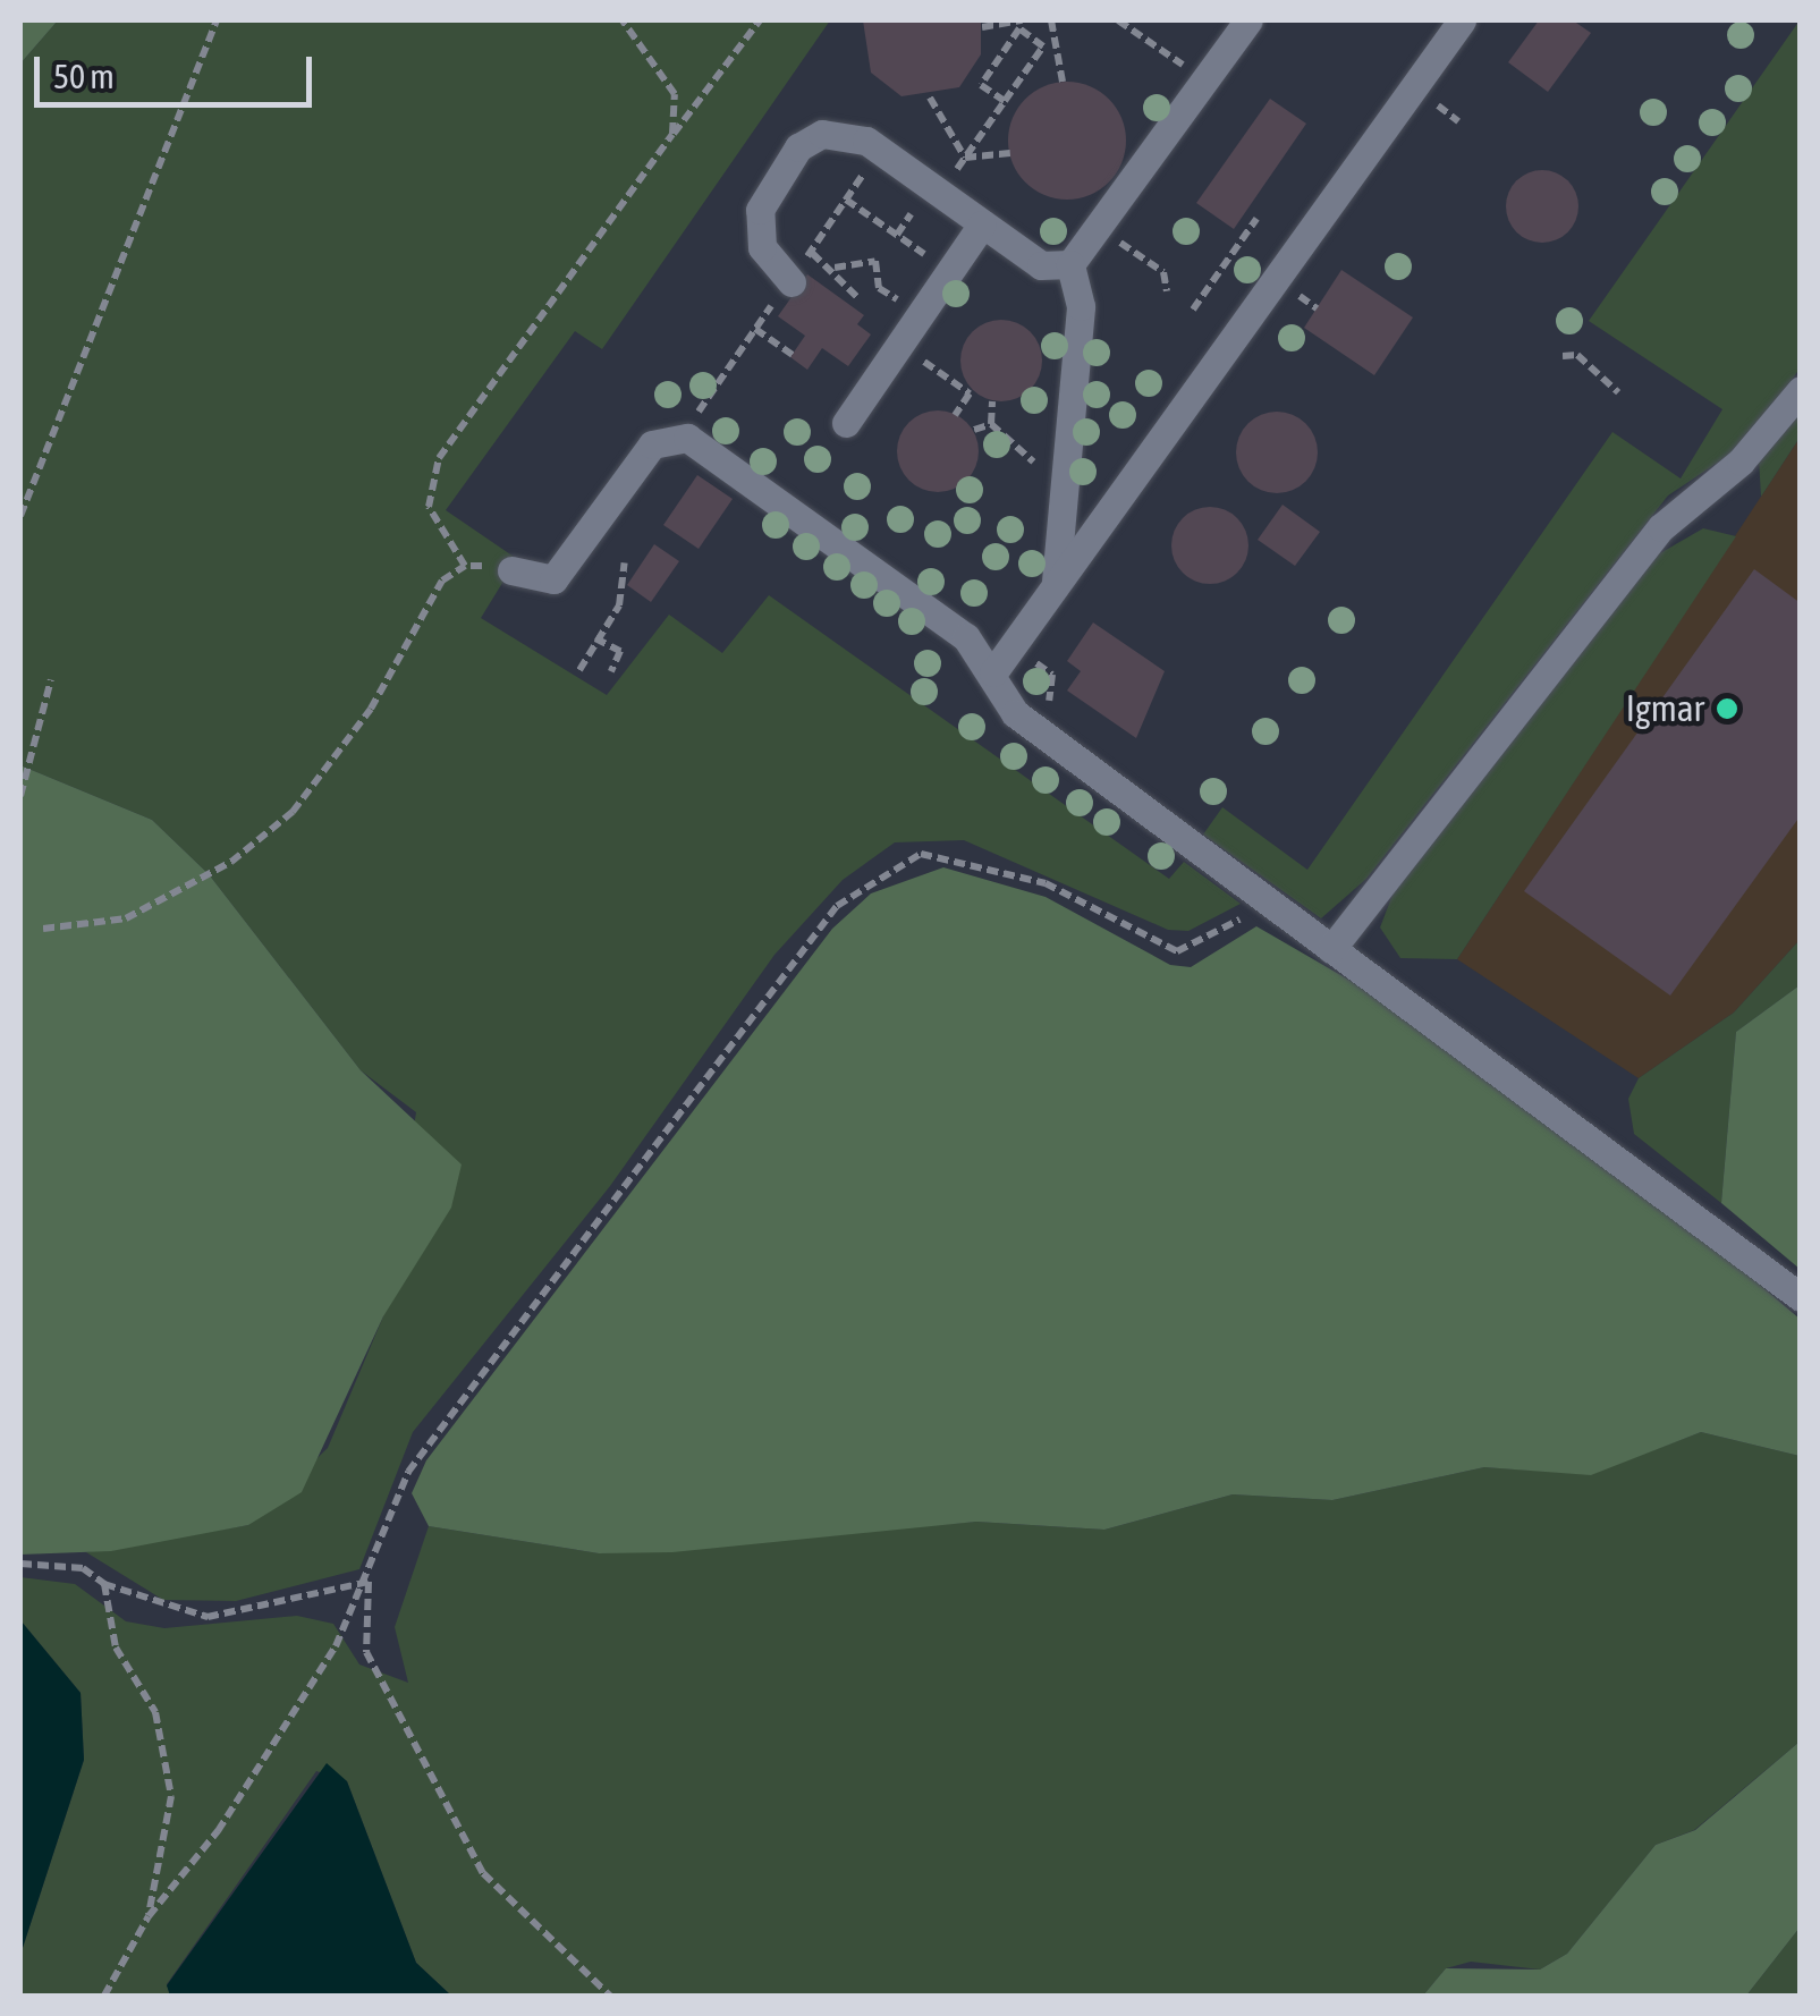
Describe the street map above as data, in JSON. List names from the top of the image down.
{
  "places": ["Igmar"],
  "scale_bar": "50 m"
}
